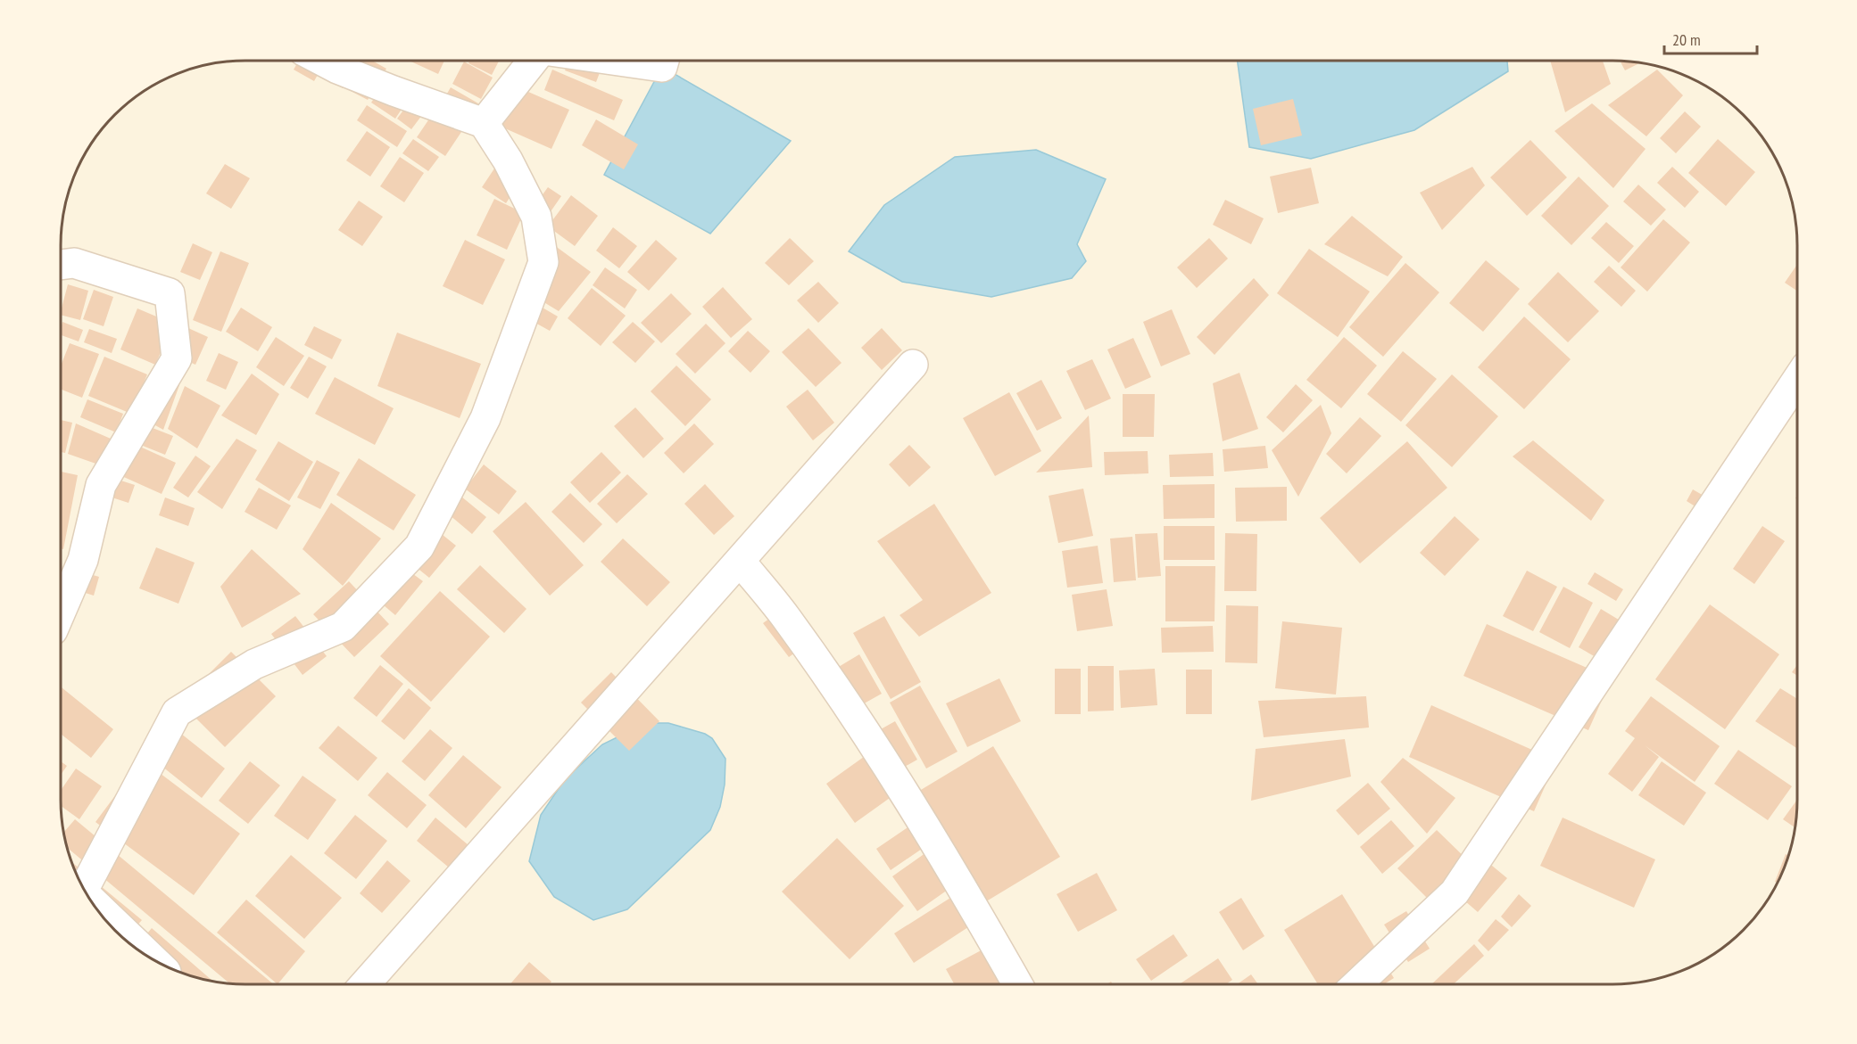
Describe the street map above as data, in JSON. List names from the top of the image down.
{
  "scale_bar": "20 m"
}
